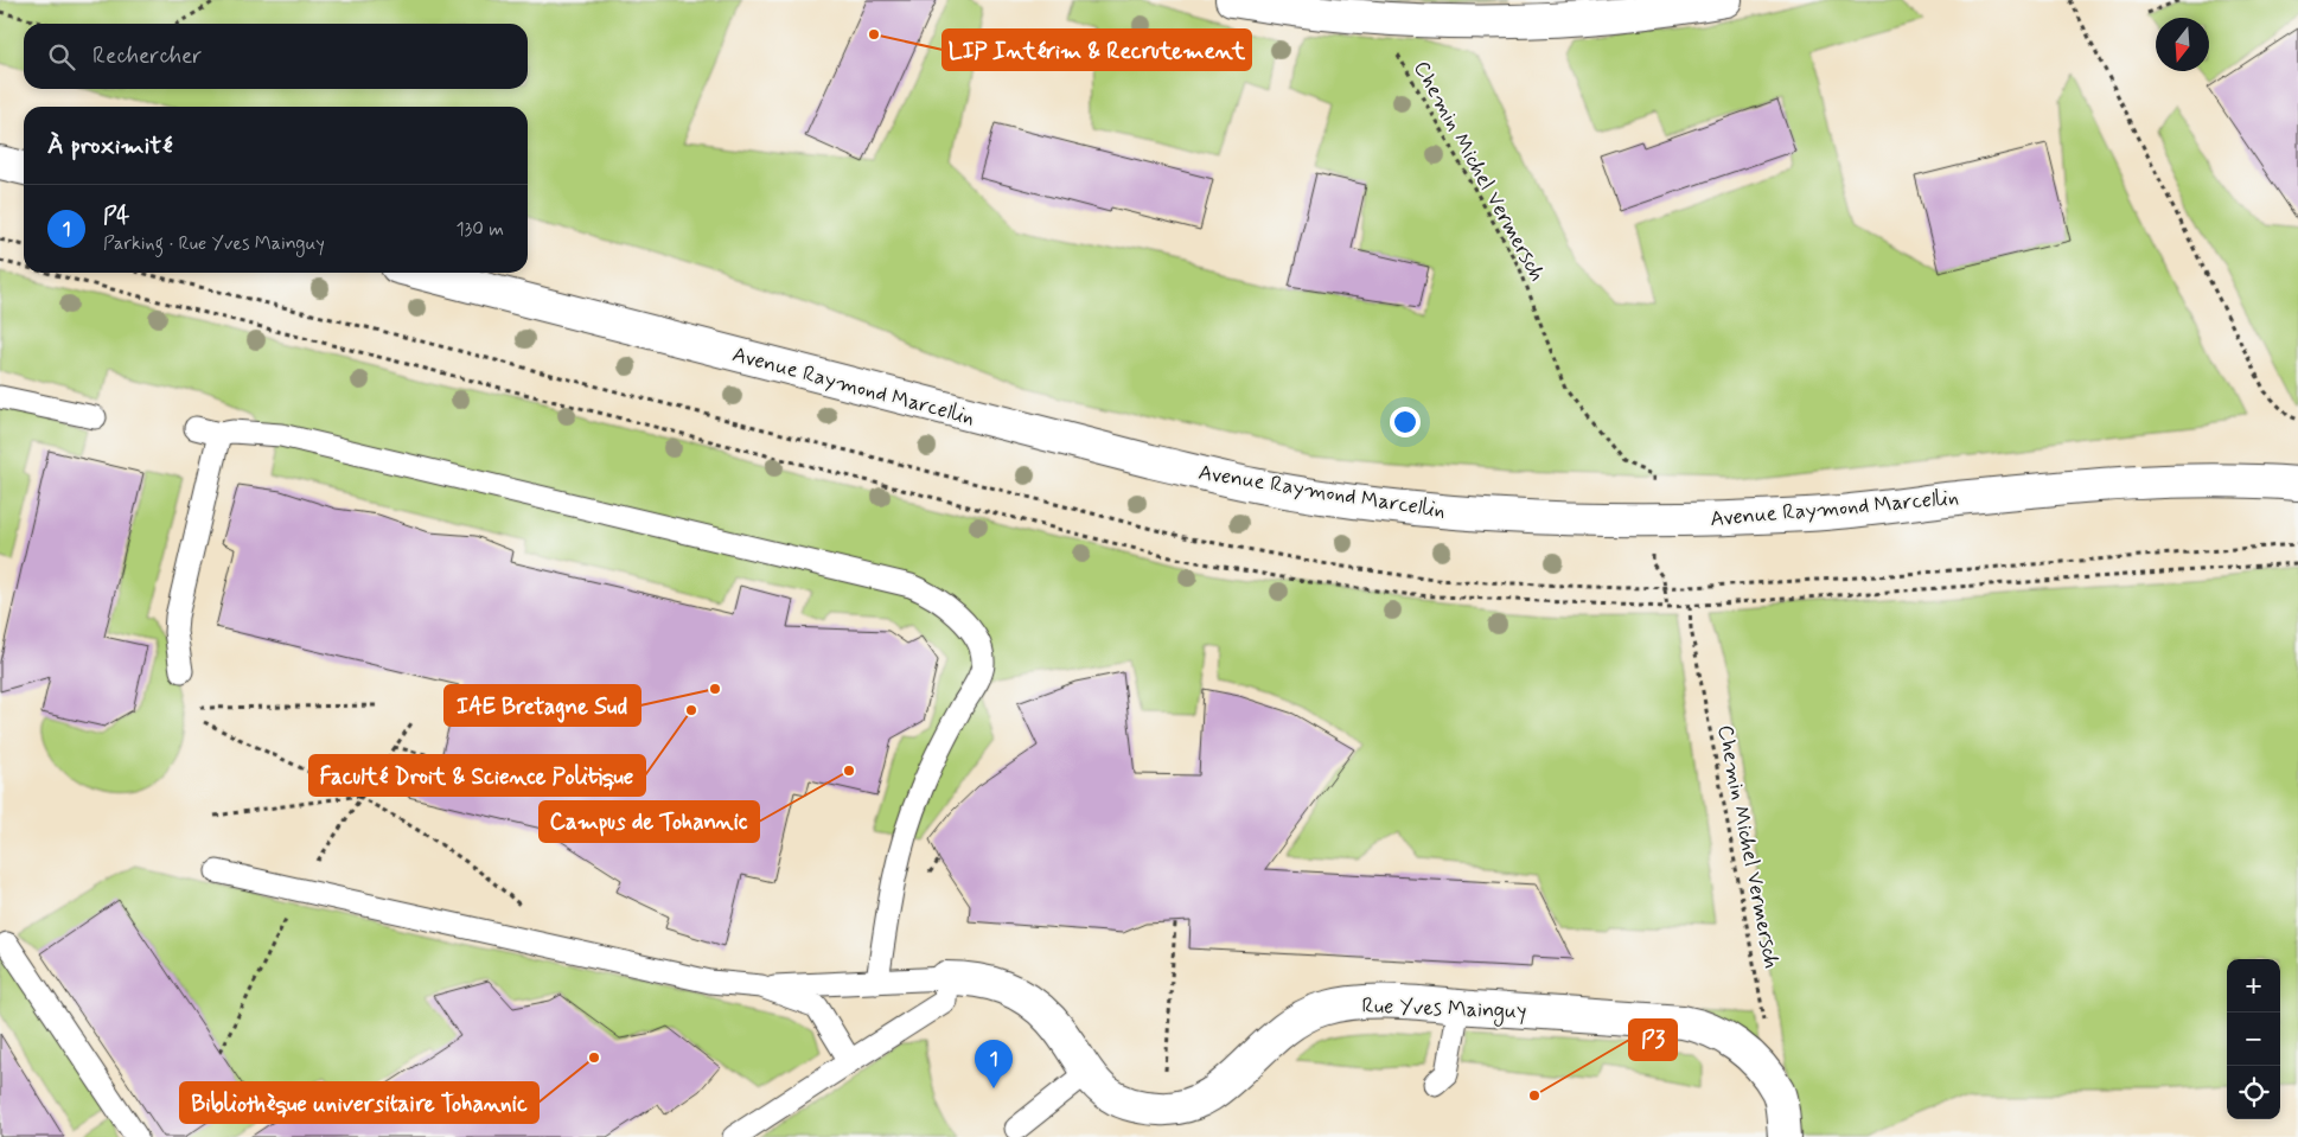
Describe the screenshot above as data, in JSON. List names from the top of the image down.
{
  "streets": {
    "main road": ["Avenue Raymond Marcellin", "Rue Yves Mainguy"],
    "path": ["Chemin Michel Vermersch"]
  },
  "places": [
    "LIP Intérim & Recrutement",
    "IAE Bretagne Sud",
    "Faculté Droit & Science Politique",
    "Campus de Tohannic",
    "Bibliothèque universitaire Tohannic",
    "P3"
  ],
  "north": "bottom",
  "page": {
    "search": "Rechercher",
    "heading": "À proximité",
    "list": [
      {
        "mark": "1",
        "name": "P4",
        "note": "Parking · Rue Yves Mainguy",
        "value": "130 m"
      }
    ],
    "map_buttons": ["+", "−"],
    "pins": "1"
  }
}
